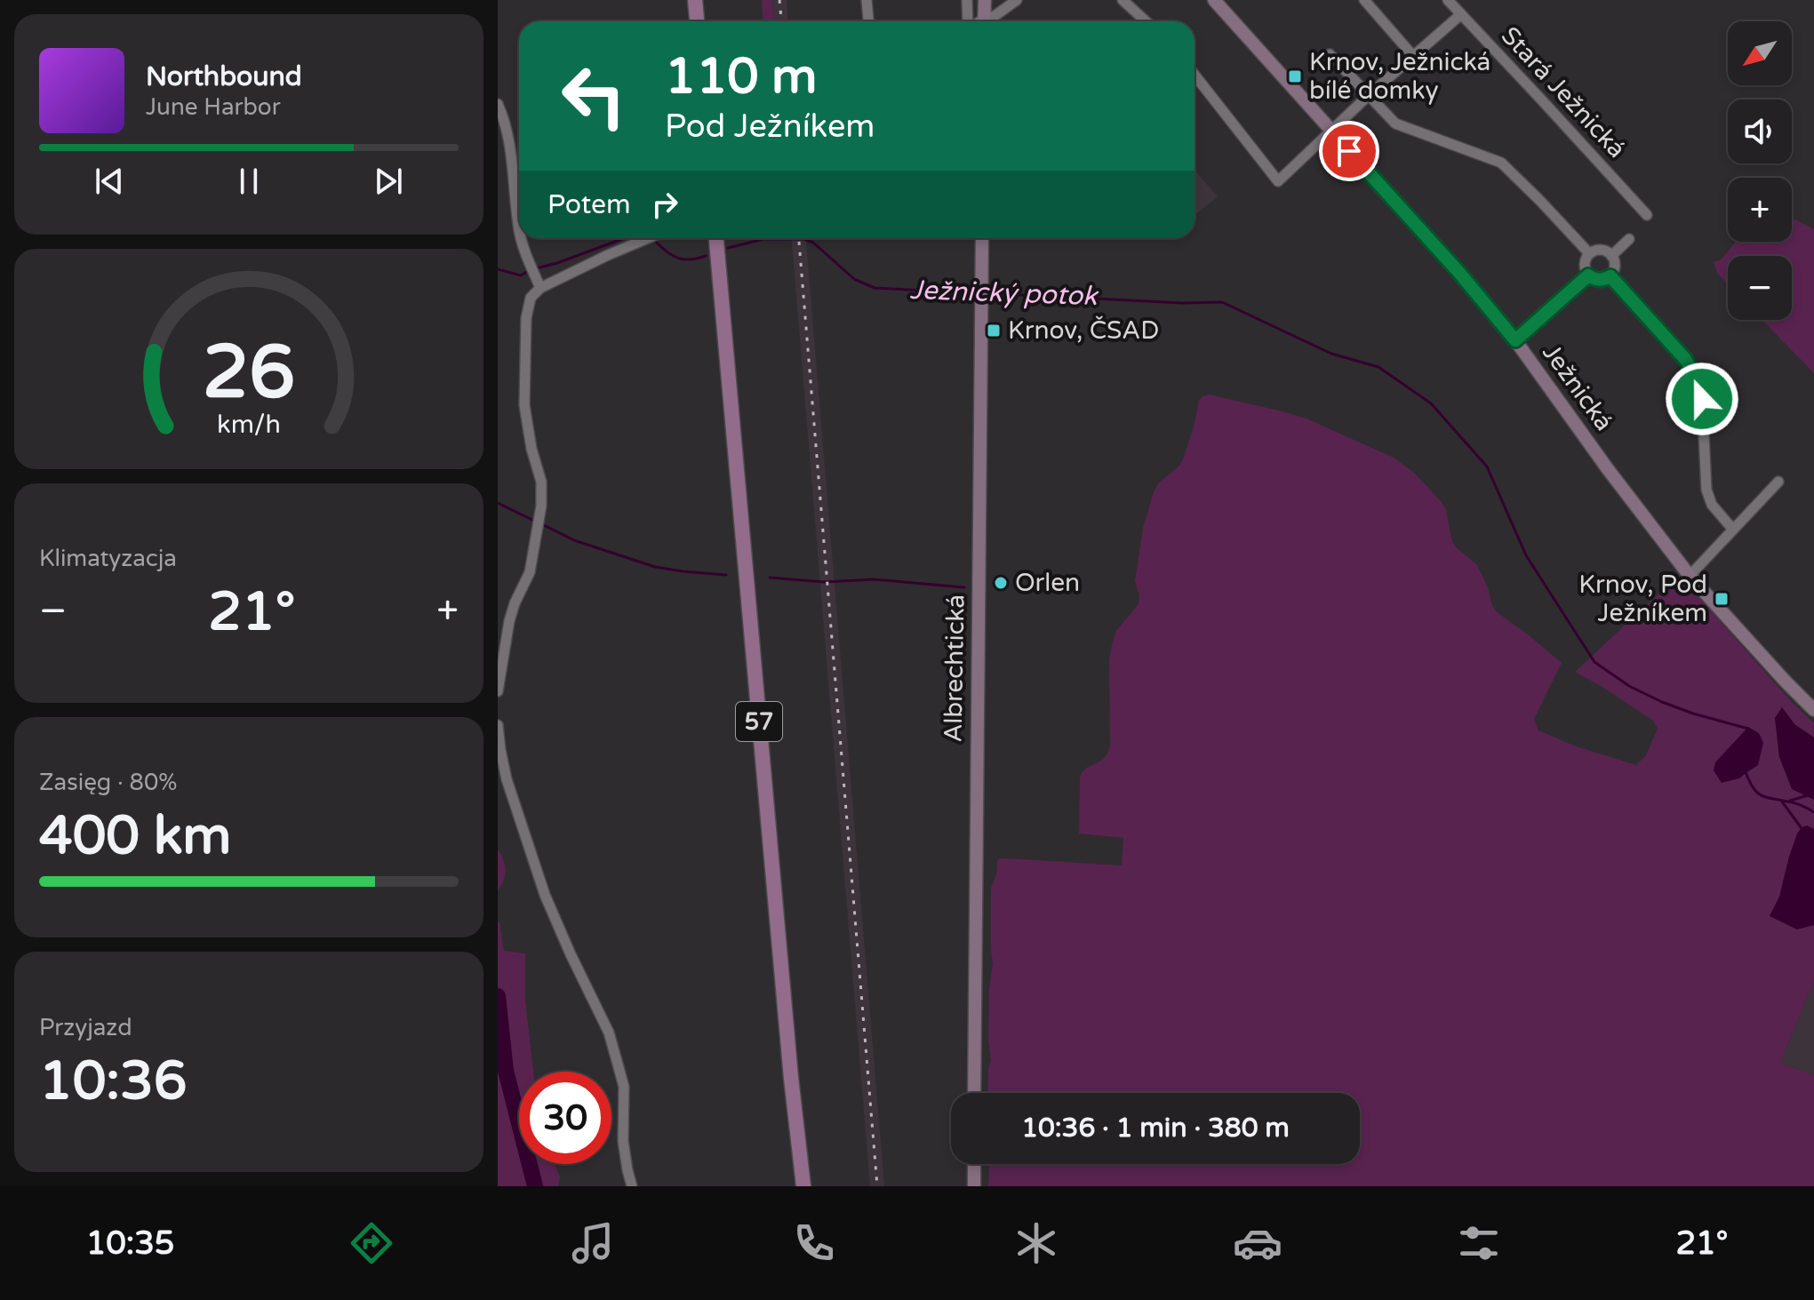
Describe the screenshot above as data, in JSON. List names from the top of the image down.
{
  "streets": {
    "main road": ["57"],
    "street": ["Stará Ježnická", "Ježnická", "Albrechtická"]
  },
  "water": ["Ježnický potok"],
  "places": {
    "transit": ["Krnov, Ježnická bílé domky", "Krnov, ČSAD", "Krnov, Pod Ježníkem"],
    "other": ["Orlen"]
  },
  "north": "bottom left",
  "page": {
    "map_buttons": ["+", "−"],
    "turn": ["110 m", "Pod Ježníkem"],
    "song": ["Northbound", "June Harbor"],
    "then": "Potem",
    "tile": [
      "Klimatyzacja",
      ["Zasięg · 80%", "400 km"],
      ["Przyjazd", "10:36"]
    ],
    "heat": ["−", "21°", "+"],
    "limit": "30",
    "trip": "10:36 · 1 min · 380 m",
    "tabs": ["10:35", "21°"],
    "gauge": ["26", "km/h"]
  }
}
